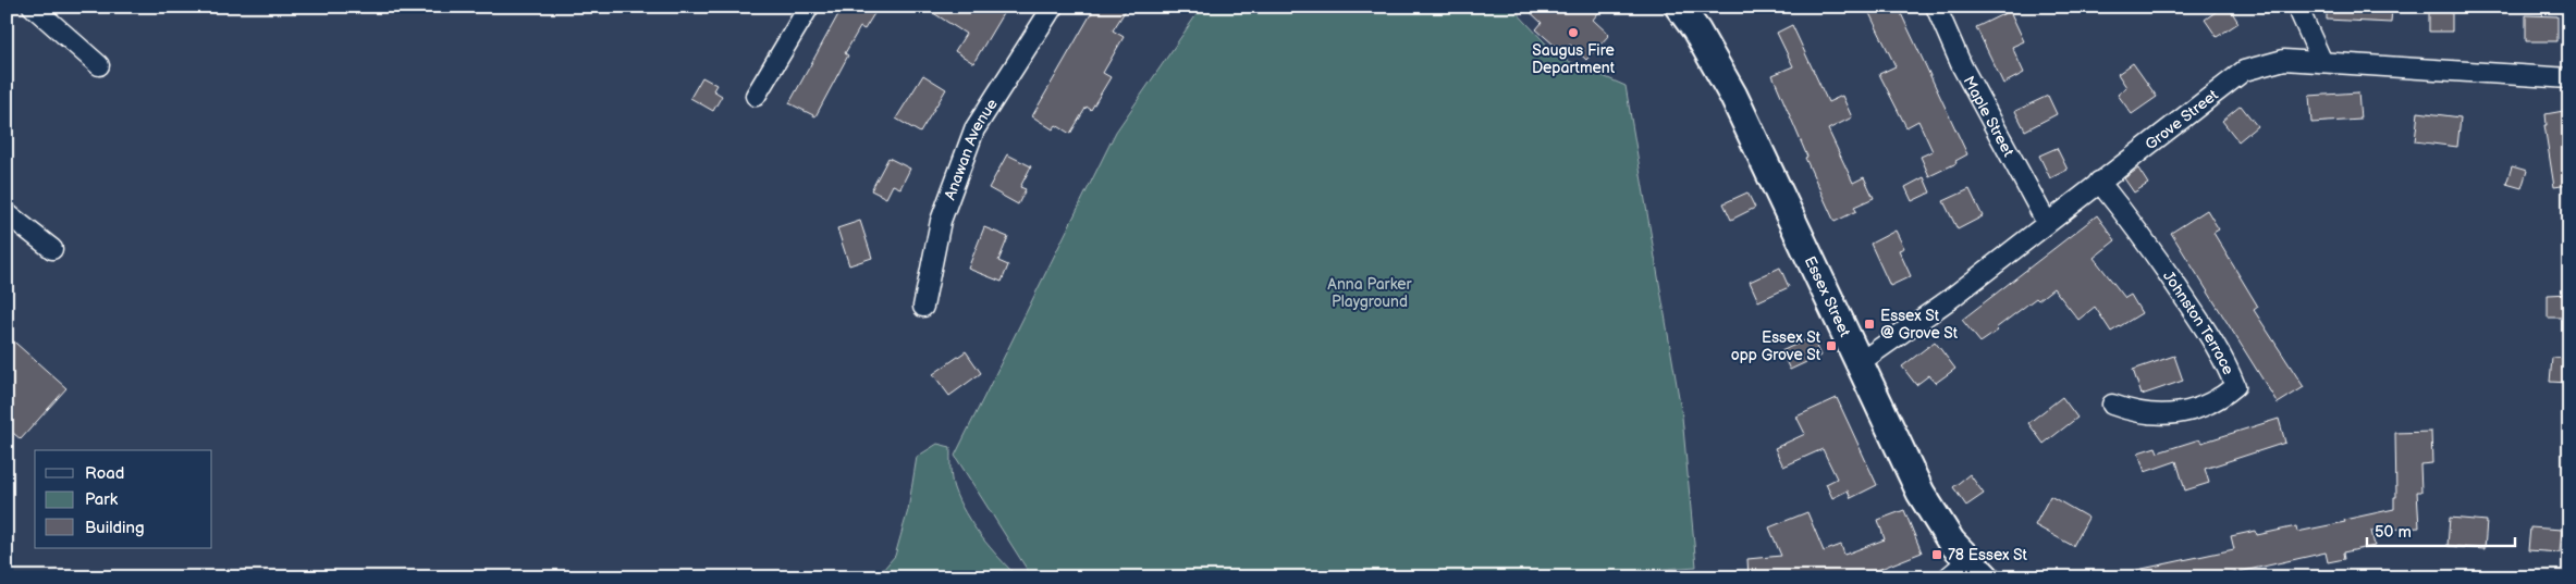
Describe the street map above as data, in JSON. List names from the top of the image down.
{
  "streets": {
    "main road": ["Essex Street"],
    "street": [
      "Maple Street",
      "Grove Street",
      "Anawan Avenue",
      "Johnston Terrace"
    ]
  },
  "crossings": [
    ["Maple Street", "Grove Street"],
    ["Grove Street", "Essex Street"],
    ["Grove Street", "Johnston Terrace"]
  ],
  "parks": ["Anna Parker Playground"],
  "places": {
    "other": ["Saugus Fire Department"],
    "transit": ["Essex St @ Grove St", "Essex St opp Grove St", "78 Essex St"]
  },
  "legend": ["Road", "Park", "Building"],
  "scale_bar": "50 m"
}
